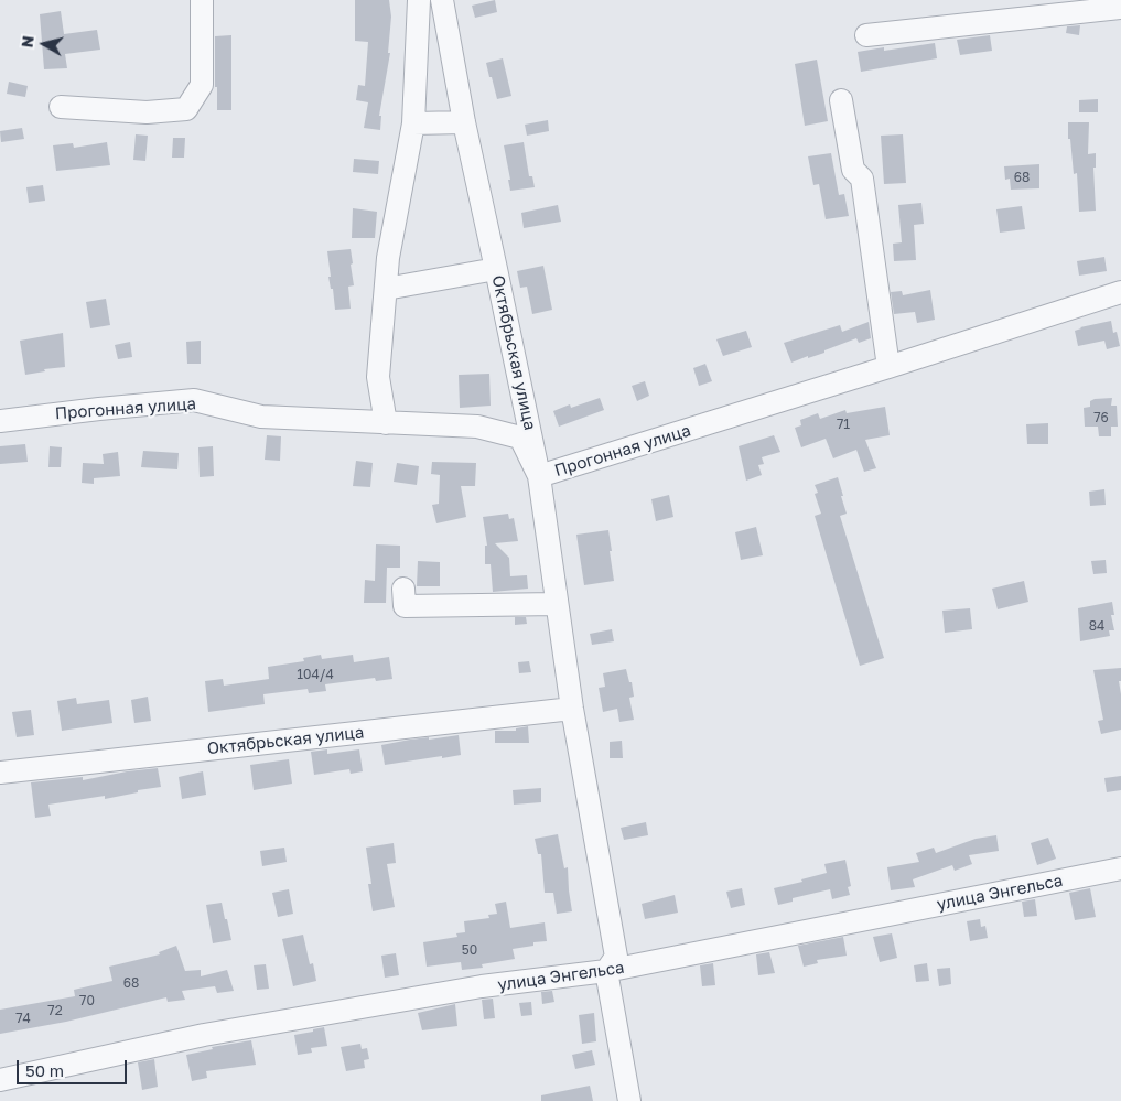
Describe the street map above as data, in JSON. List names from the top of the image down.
{
  "streets": {
    "street": ["Октябрьская улица", "Прогонная улица", "улица Энгельса"]
  },
  "crossings": [
    ["Октябрьская улица", "Прогонная улица"],
    ["Октябрьская улица", "улица Энгельса"]
  ],
  "house_numbers": [
    "68",
    "76",
    "71",
    "84",
    "104/4",
    "50",
    "68",
    "70",
    "72",
    "74"
  ],
  "scale_bar": "50 m",
  "north": "left"
}
